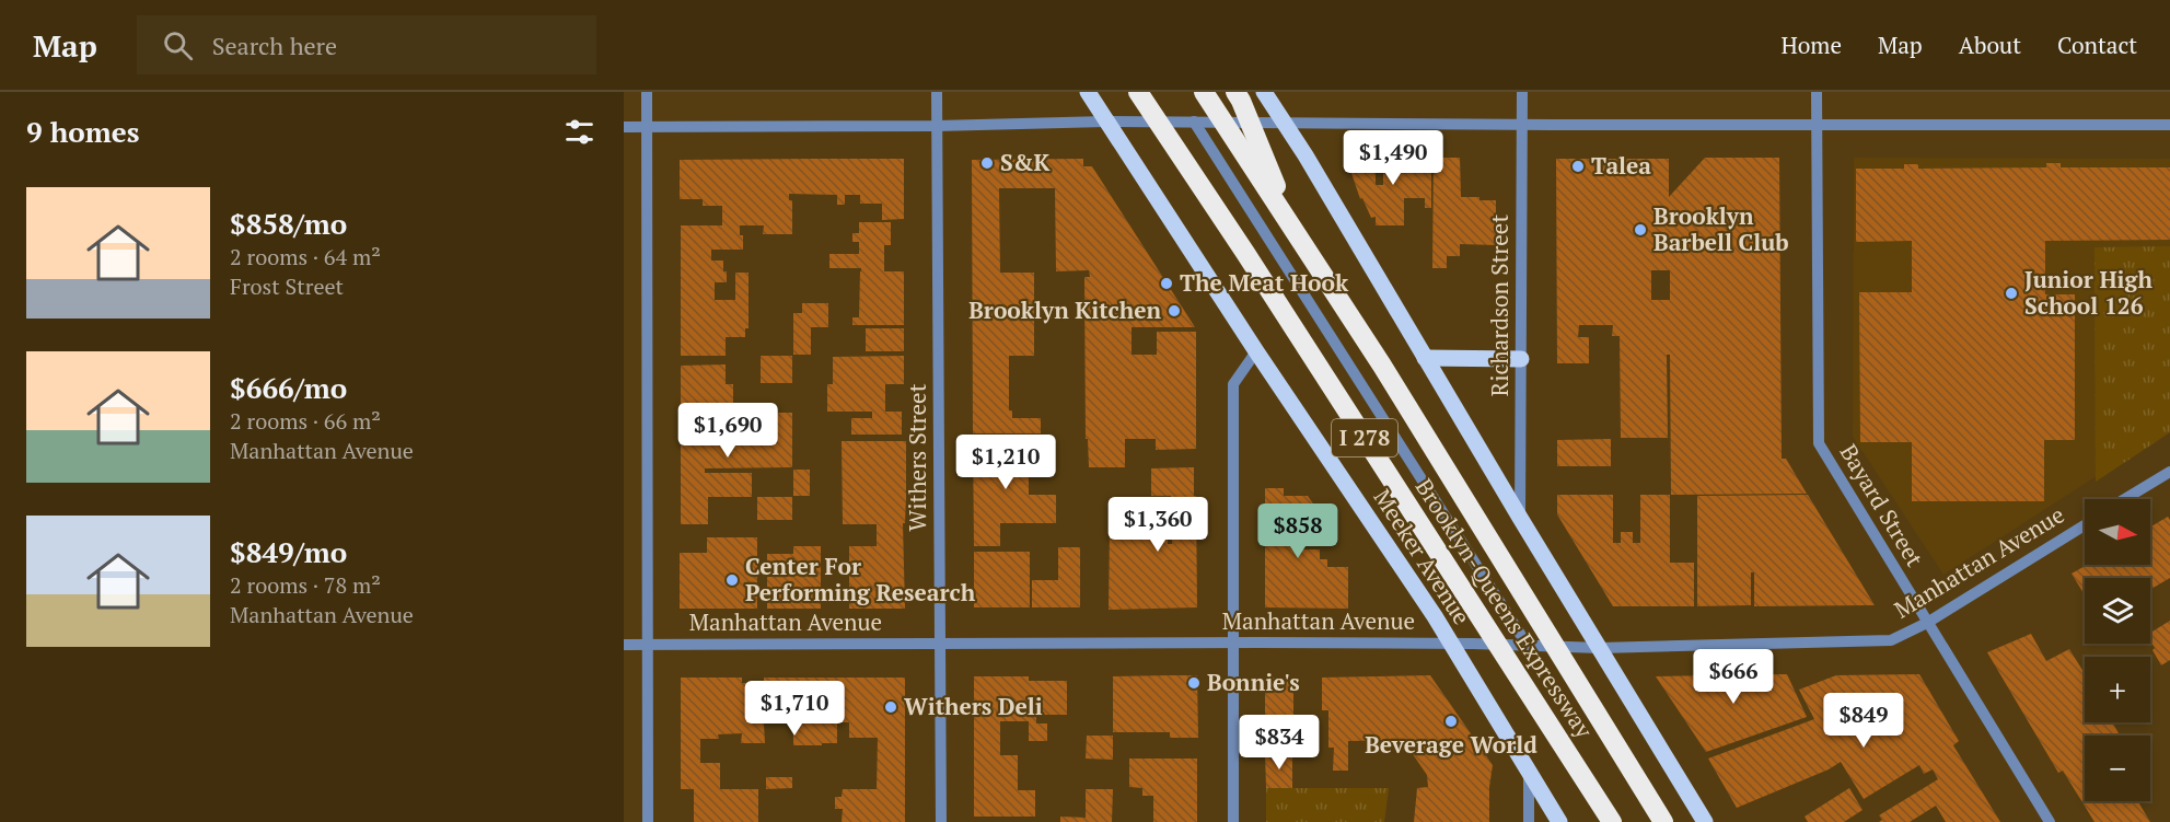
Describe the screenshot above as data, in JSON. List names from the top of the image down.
{
  "streets": {
    "highway": ["I 278", "Brooklyn-Queens Expressway"],
    "main road": ["Meeker Avenue"],
    "street": [
      "Richardson Street",
      "Withers Street",
      "Bayard Street",
      "Manhattan Avenue"
    ]
  },
  "crossings": [
    ["Withers Street", "Manhattan Avenue"],
    ["Bayard Street", "Manhattan Avenue"],
    ["Meeker Avenue", "Manhattan Avenue"]
  ],
  "places": [
    "S&K",
    "Talea",
    "Brooklyn Barbell Club",
    "The Meat Hook",
    "Junior High School 126",
    "Brooklyn Kitchen",
    "Center For Performing Research",
    "Bonnie's",
    "Withers Deli",
    "Beverage World"
  ],
  "north": "right",
  "page": {
    "header": "Map",
    "search": "Search here",
    "nav": [
      "Home",
      "Map",
      "About",
      "Contact"
    ],
    "heading": "9 homes",
    "price": [
      "$1,490",
      "$1,690",
      "$1,210",
      "$1,360",
      "$858",
      "$666",
      "$1,710",
      "$849",
      "$834"
    ],
    "list": [
      {
        "name": "$858/mo",
        "note": "2 rooms · 64 m² · Frost Street"
      },
      {
        "name": "$666/mo",
        "note": "2 rooms · 66 m² · Manhattan Avenue"
      },
      {
        "name": "$849/mo",
        "note": "2 rooms · 78 m² · Manhattan Avenue"
      }
    ],
    "map_buttons": ["+", "−"]
  }
}
